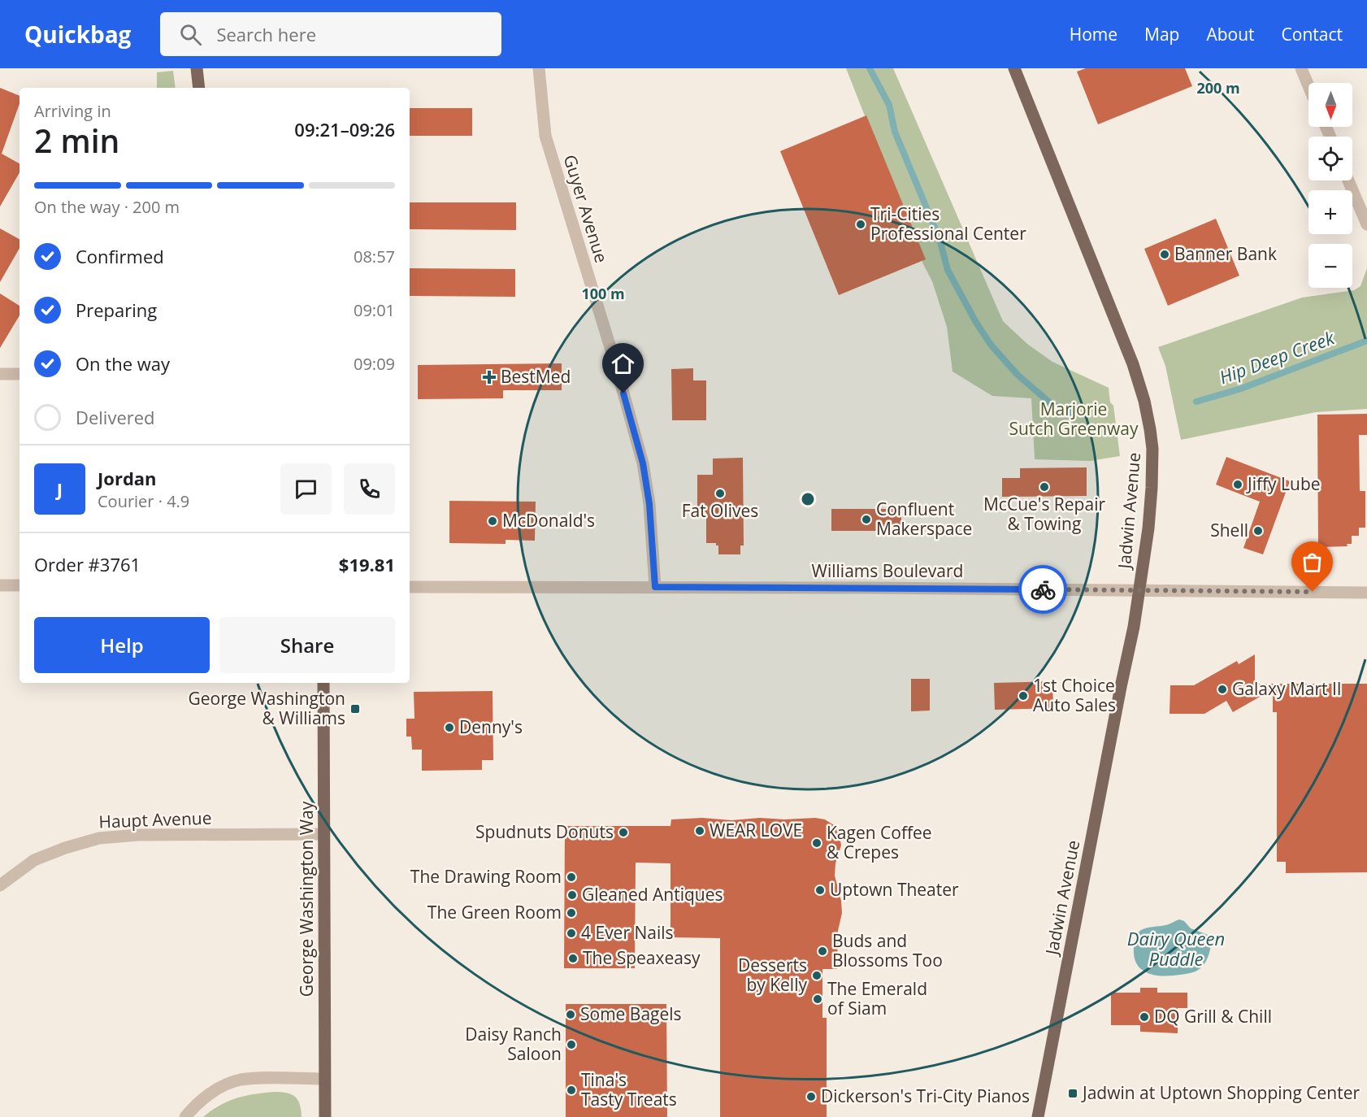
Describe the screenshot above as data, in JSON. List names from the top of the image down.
{
  "streets": {
    "main road": ["Jadwin Avenue", "George Washington Way"],
    "street": ["Guyer Avenue", "Williams Boulevard", "Haupt Avenue"]
  },
  "crossings": [
    ["Guyer Avenue", "Williams Boulevard"],
    ["Jadwin Avenue", "Williams Boulevard"],
    ["Haupt Avenue", "George Washington Way"]
  ],
  "water": ["Hip Deep Creek", "Dairy Queen Puddle"],
  "parks": ["Marjorie Sutch Greenway"],
  "places": {
    "other": [
      "Tri-Cities Professional Center",
      "Banner Bank",
      "Jiffy Lube",
      "McCue's Repair & Towing",
      "Fat Olives",
      "Confluent Makerspace",
      "McDonald's",
      "Shell",
      "Galaxy Mart II",
      "1st Choice Auto Sales",
      "Denny's",
      "WEAR LOVE",
      "Spudnuts Donuts",
      "Kagen Coffee & Crepes",
      "The Drawing Room",
      "Uptown Theater",
      "Gleaned Antiques",
      "The Green Room",
      "4 Ever Nails",
      "Buds and Blossoms Too",
      "The Speaxeasy",
      "Desserts by Kelly",
      "The Emerald of Siam",
      "Some Bagels",
      "DQ Grill & Chill",
      "Daisy Ranch Saloon",
      "Tina's Tasty Treats",
      "Dickerson's Tri-City Pianos"
    ],
    "health": ["BestMed"],
    "transit": ["George Washington & Williams", "Jadwin at Uptown Shopping Center"]
  },
  "north": "bottom",
  "page": {
    "header": "Quickbag",
    "search": "Search here",
    "nav": [
      "Home",
      "Map",
      "About",
      "Contact"
    ],
    "map_buttons": ["+", "−"],
    "heading": ["2 min", "Arriving in", "09:21–09:26"],
    "panel": [
      "Jordan",
      "Courier · 4.9",
      "Order #3761",
      "$19.81"
    ],
    "bar": "On the way · 200 m",
    "list": [
      ["Confirmed", "08:57"],
      ["Preparing", "09:01"],
      ["On the way", "09:09"],
      "Delivered"
    ],
    "round": "J",
    "buttons": ["Help", "Share"]
  },
  "rings": ["200 m", "100 m"]
}
